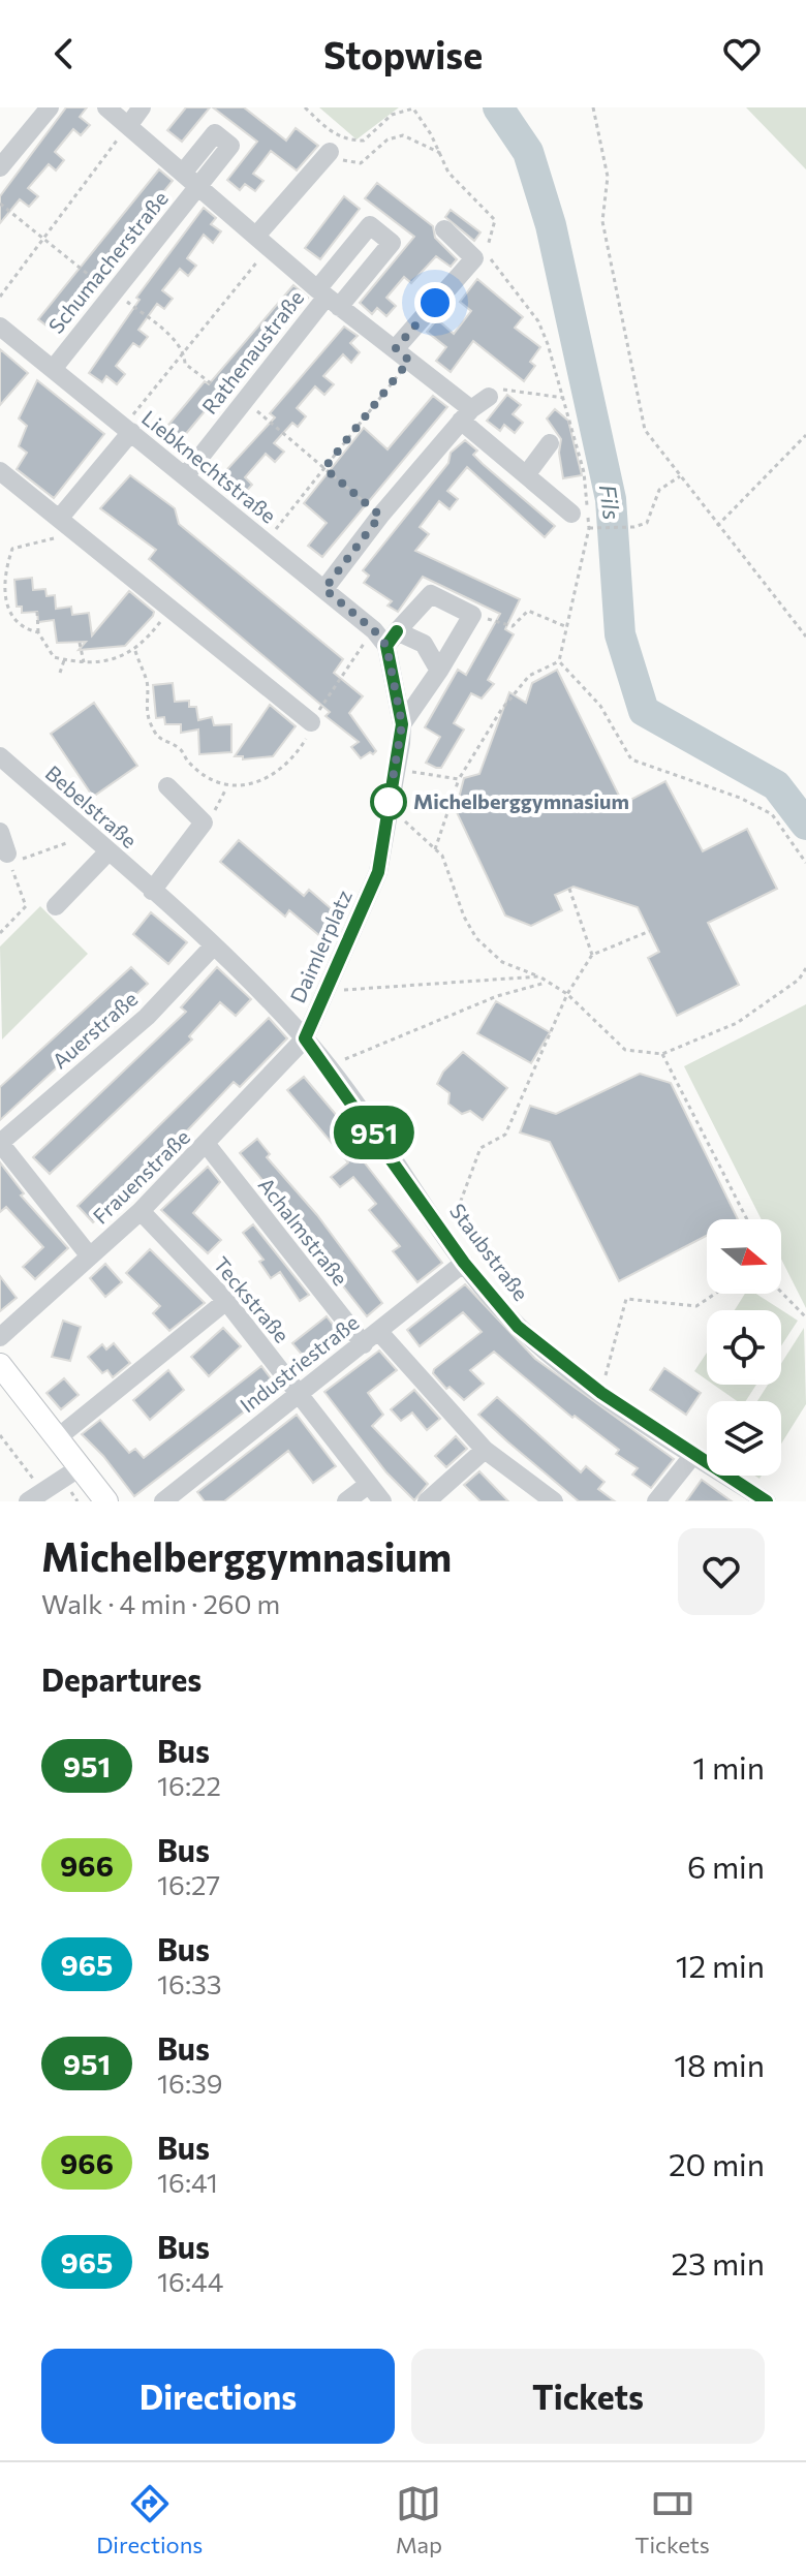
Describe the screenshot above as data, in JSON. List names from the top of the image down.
{
  "streets": {
    "street": [
      "Schumacherstraße",
      "Rathenaustraße",
      "Liebknechtstraße",
      "Bebelstraße",
      "Daimlerplatz",
      "Auerstraße",
      "Frauenstraße",
      "Achalmstraße",
      "Staubstraße",
      "Teckstraße",
      "Industriestraße"
    ]
  },
  "crossings": [
    ["Schumacherstraße", "Rathenaustraße"],
    ["Schumacherstraße", "Liebknechtstraße"],
    ["Rathenaustraße", "Liebknechtstraße"],
    ["Liebknechtstraße", "Daimlerplatz"],
    ["Bebelstraße", "Daimlerplatz"],
    ["Bebelstraße", "Auerstraße"],
    ["Daimlerplatz", "Auerstraße"],
    ["Daimlerplatz", "Frauenstraße"],
    ["Daimlerplatz", "Staubstraße"],
    ["Auerstraße", "Frauenstraße"],
    ["Frauenstraße", "Achalmstraße"],
    ["Frauenstraße", "Staubstraße"],
    ["Frauenstraße", "Teckstraße"],
    ["Achalmstraße", "Industriestraße"],
    ["Staubstraße", "Industriestraße"],
    ["Teckstraße", "Industriestraße"]
  ],
  "water": ["Fils"],
  "places": ["Michelberggymnasium"],
  "lines": ["bus line 951"],
  "north": "right",
  "page": {
    "header": "Stopwise",
    "on_map": "951",
    "heading": [
      ["Michelberggymnasium", "Walk · 4 min · 260 m"],
      "Departures"
    ],
    "list": [
      {
        "mark": "951",
        "name": "Bus",
        "note": "16:22",
        "value": "1 min"
      },
      {
        "mark": "966",
        "name": "Bus",
        "note": "16:27",
        "value": "6 min"
      },
      {
        "mark": "965",
        "name": "Bus",
        "note": "16:33",
        "value": "12 min"
      },
      {
        "mark": "951",
        "name": "Bus",
        "note": "16:39",
        "value": "18 min"
      },
      {
        "mark": "966",
        "name": "Bus",
        "note": "16:41",
        "value": "20 min"
      },
      {
        "mark": "965",
        "name": "Bus",
        "note": "16:44",
        "value": "23 min"
      }
    ],
    "buttons": ["Directions", "Tickets"],
    "tabs": ["Directions", "Map", "Tickets"]
  }
}
